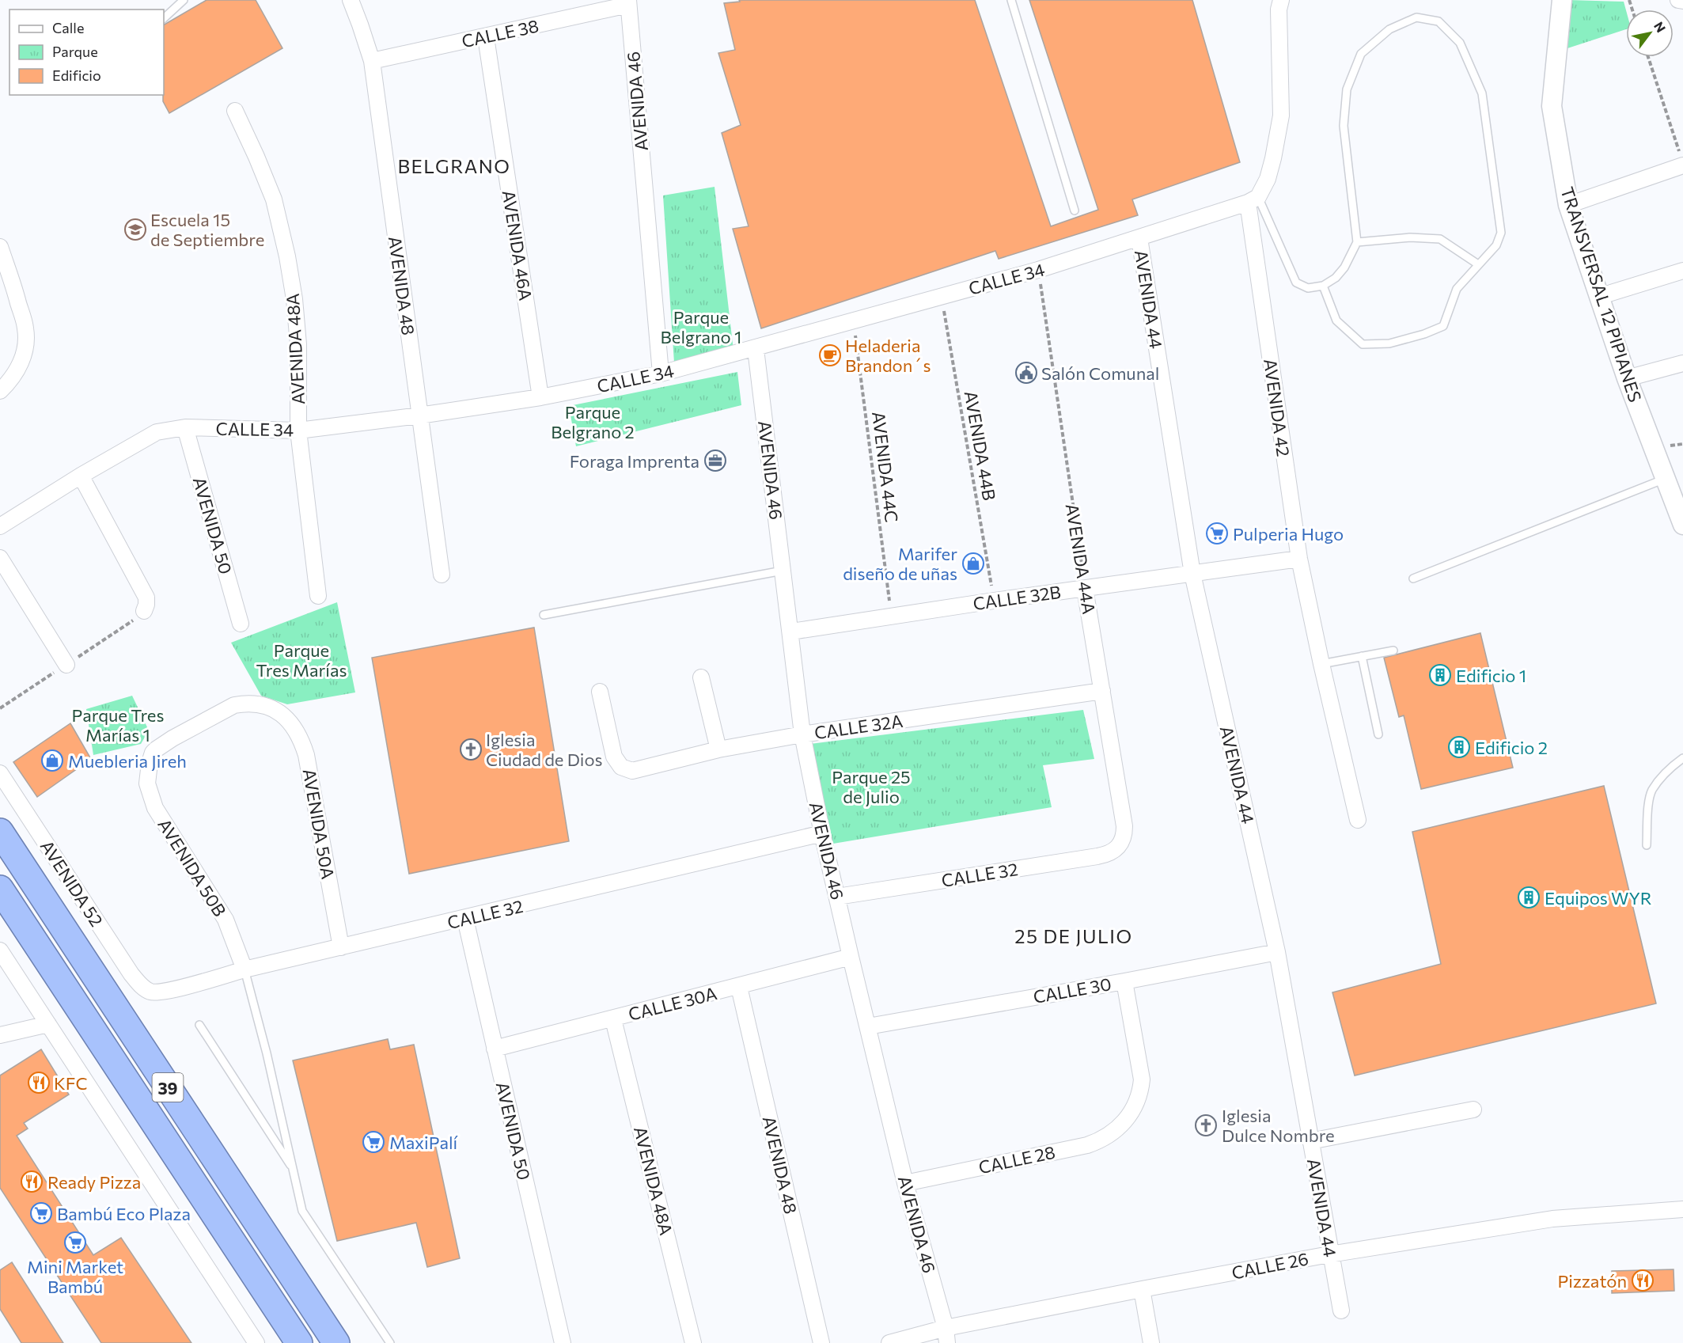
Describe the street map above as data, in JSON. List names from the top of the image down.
{
  "streets": {
    "highway": ["39"],
    "street": [
      "CALLE 38",
      "AVENIDA 46",
      "AVENIDA 46A",
      "CALLE 34",
      "AVENIDA 48",
      "TRANSVERSAL 12 PIPIANES",
      "AVENIDA 44",
      "AVENIDA 48A",
      "AVENIDA 42",
      "AVENIDA 50",
      "AVENIDA 44A",
      "CALLE 32B",
      "CALLE 32A",
      "AVENIDA 50A",
      "AVENIDA 50B",
      "CALLE 32",
      "AVENIDA 52",
      "CALLE 30",
      "CALLE 30A",
      "CALLE 28",
      "CALLE 26"
    ],
    "path": ["AVENIDA 44B", "AVENIDA 44C"]
  },
  "crossings": [
    ["CALLE 38", "AVENIDA 46"],
    ["CALLE 38", "AVENIDA 46A"],
    ["CALLE 38", "AVENIDA 48"],
    ["AVENIDA 46", "CALLE 34"],
    ["AVENIDA 46", "CALLE 32B"],
    ["AVENIDA 46", "CALLE 32A"],
    ["AVENIDA 46", "CALLE 32"],
    ["AVENIDA 46", "CALLE 30"],
    ["AVENIDA 46", "CALLE 30A"],
    ["AVENIDA 46", "CALLE 28"],
    ["AVENIDA 46", "CALLE 26"],
    ["AVENIDA 46A", "CALLE 34"],
    ["CALLE 34", "AVENIDA 48"],
    ["CALLE 34", "AVENIDA 44"],
    ["CALLE 34", "AVENIDA 48A"],
    ["CALLE 34", "AVENIDA 42"],
    ["CALLE 34", "AVENIDA 44B"],
    ["CALLE 34", "AVENIDA 44C"],
    ["CALLE 34", "AVENIDA 50"],
    ["CALLE 34", "AVENIDA 44A"],
    ["AVENIDA 48", "CALLE 30A"],
    ["AVENIDA 44", "CALLE 32B"],
    ["AVENIDA 44", "CALLE 30"],
    ["AVENIDA 44", "CALLE 26"],
    ["AVENIDA 48A", "CALLE 30A"],
    ["AVENIDA 42", "CALLE 32B"],
    ["AVENIDA 44B", "CALLE 32B"],
    ["AVENIDA 44C", "CALLE 32B"],
    ["AVENIDA 50", "CALLE 32"],
    ["AVENIDA 50", "CALLE 30A"],
    ["AVENIDA 44A", "CALLE 32B"],
    ["AVENIDA 44A", "CALLE 32A"],
    ["AVENIDA 44A", "CALLE 32"],
    ["AVENIDA 50A", "AVENIDA 50B"],
    ["AVENIDA 50A", "CALLE 32"],
    ["AVENIDA 50B", "CALLE 32"],
    ["CALLE 32", "AVENIDA 52"],
    ["CALLE 30", "CALLE 28"]
  ],
  "districts": ["BELGRANO", "25 DE JULIO"],
  "parks": [
    "Parque Belgrano 1",
    "Parque Belgrano 2",
    "Parque Tres Marías",
    "Parque Tres Marías 1",
    "Parque 25 de Julio"
  ],
  "places": {
    "school or university": ["Escuela 15 de Septiembre"],
    "cafe": ["Heladeria Brandon´s"],
    "public building": ["Salón Comunal"],
    "office": ["Foraga Imprenta"],
    "supermarket": [
      "Pulperia Hugo",
      "MaxiPalí",
      "Bambú Eco Plaza",
      "Mini Market Bambú"
    ],
    "shop": ["Marifer diseño de uñas", "Muebleria Jireh"],
    "building": ["Edificio 1", "Edificio 2", "Equipos WYR"],
    "church": ["Iglesia Ciudad de Dios", "Iglesia Dulce Nombre"],
    "restaurant": ["KFC", "Ready Pizza", "Pizzatón"]
  },
  "legend": ["Calle", "Parque", "Edificio"],
  "north": "top right"
}
